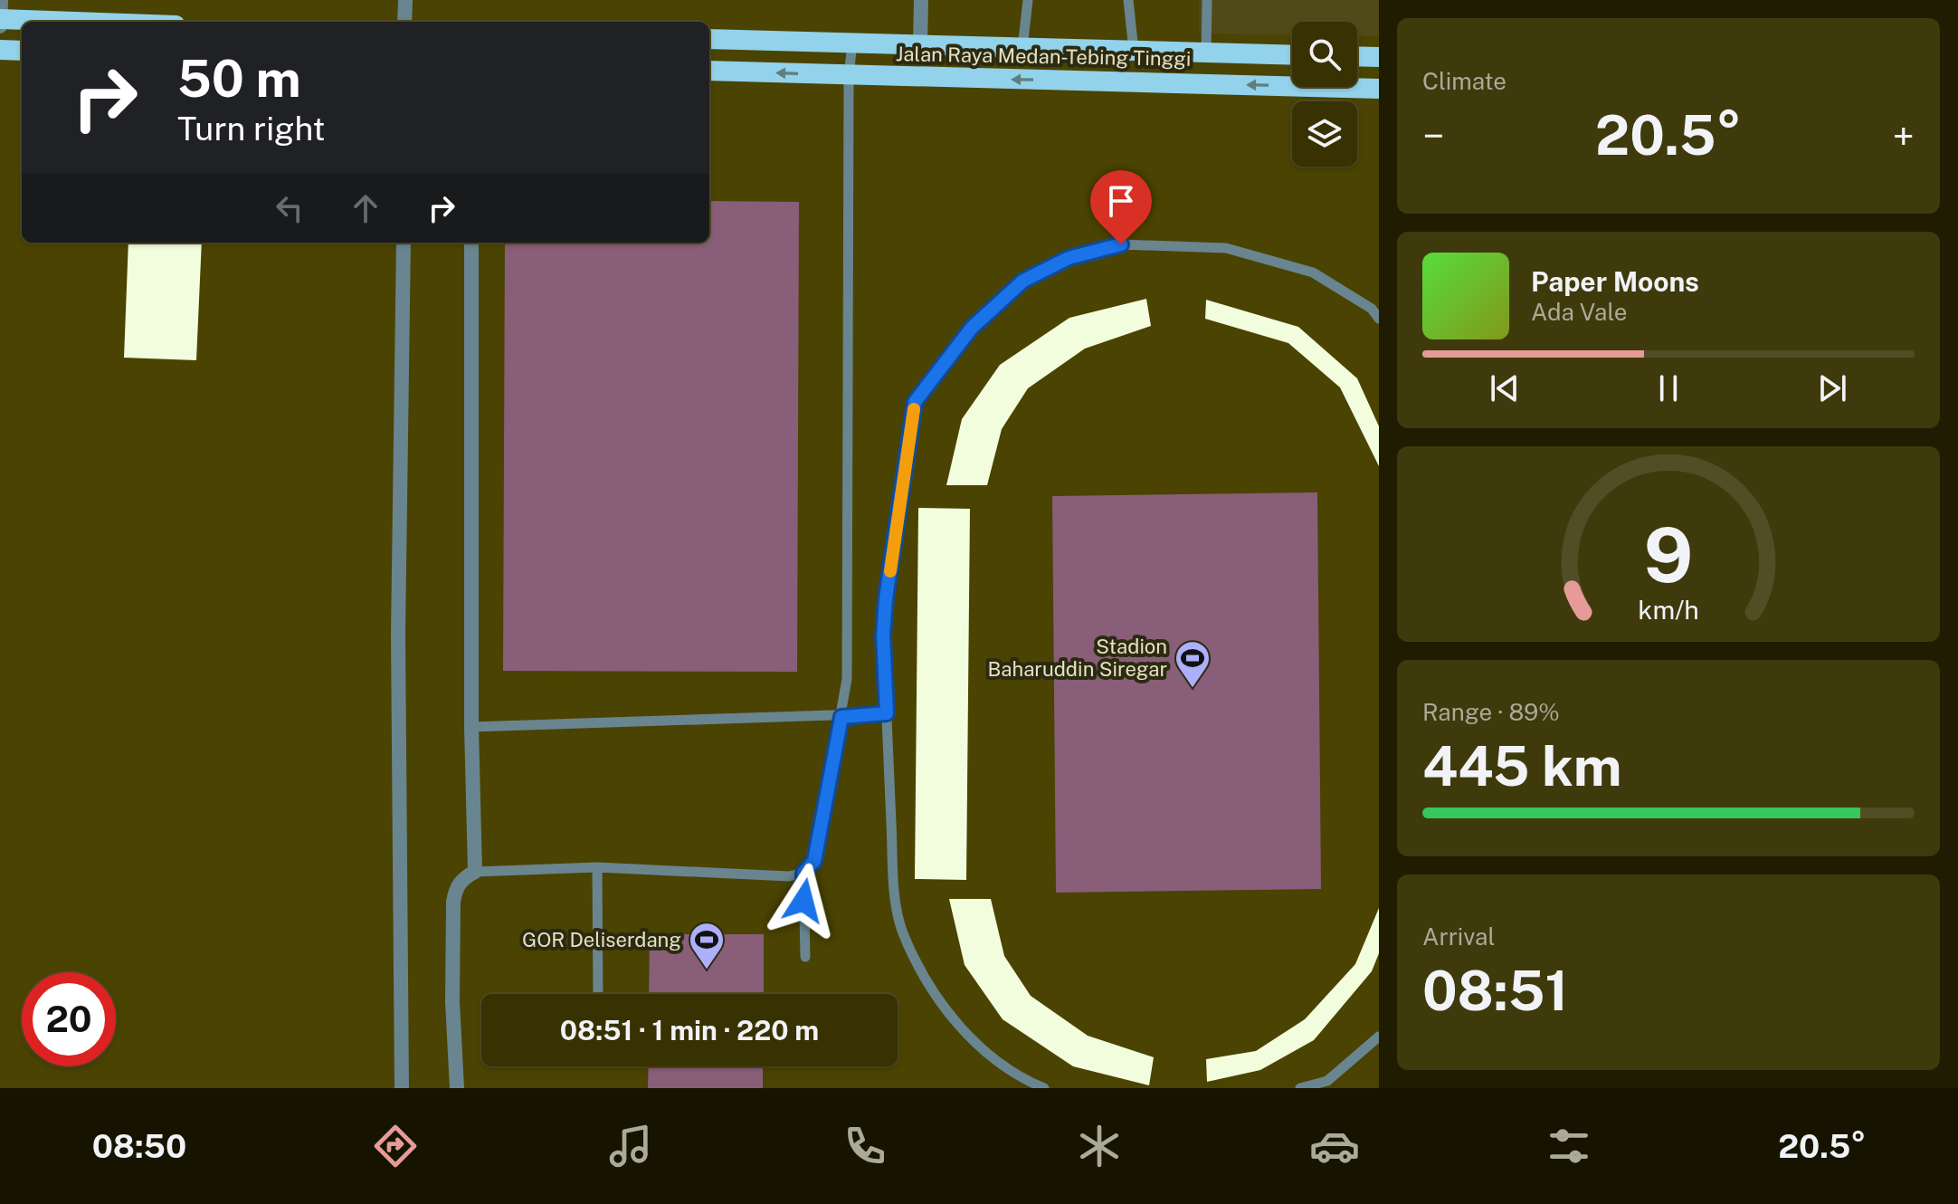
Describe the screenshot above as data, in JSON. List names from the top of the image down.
{
  "streets": {
    "highway": ["Jalan Raya Medan-Tebing Tinggi"]
  },
  "places": {
    "sports": ["Stadion Baharuddin Siregar", "GOR Deliserdang"]
  },
  "page": {
    "tile": [
      "Climate",
      ["Range · 89%", "445 km"],
      ["Arrival", "08:51"]
    ],
    "turn": ["50 m", "Turn right"],
    "heat": ["−", "20.5°", "+"],
    "song": ["Paper Moons", "Ada Vale"],
    "limit": "20",
    "trip": "08:51 · 1 min · 220 m",
    "tabs": ["08:50", "20.5°"],
    "gauge": ["9", "km/h"]
  }
}
